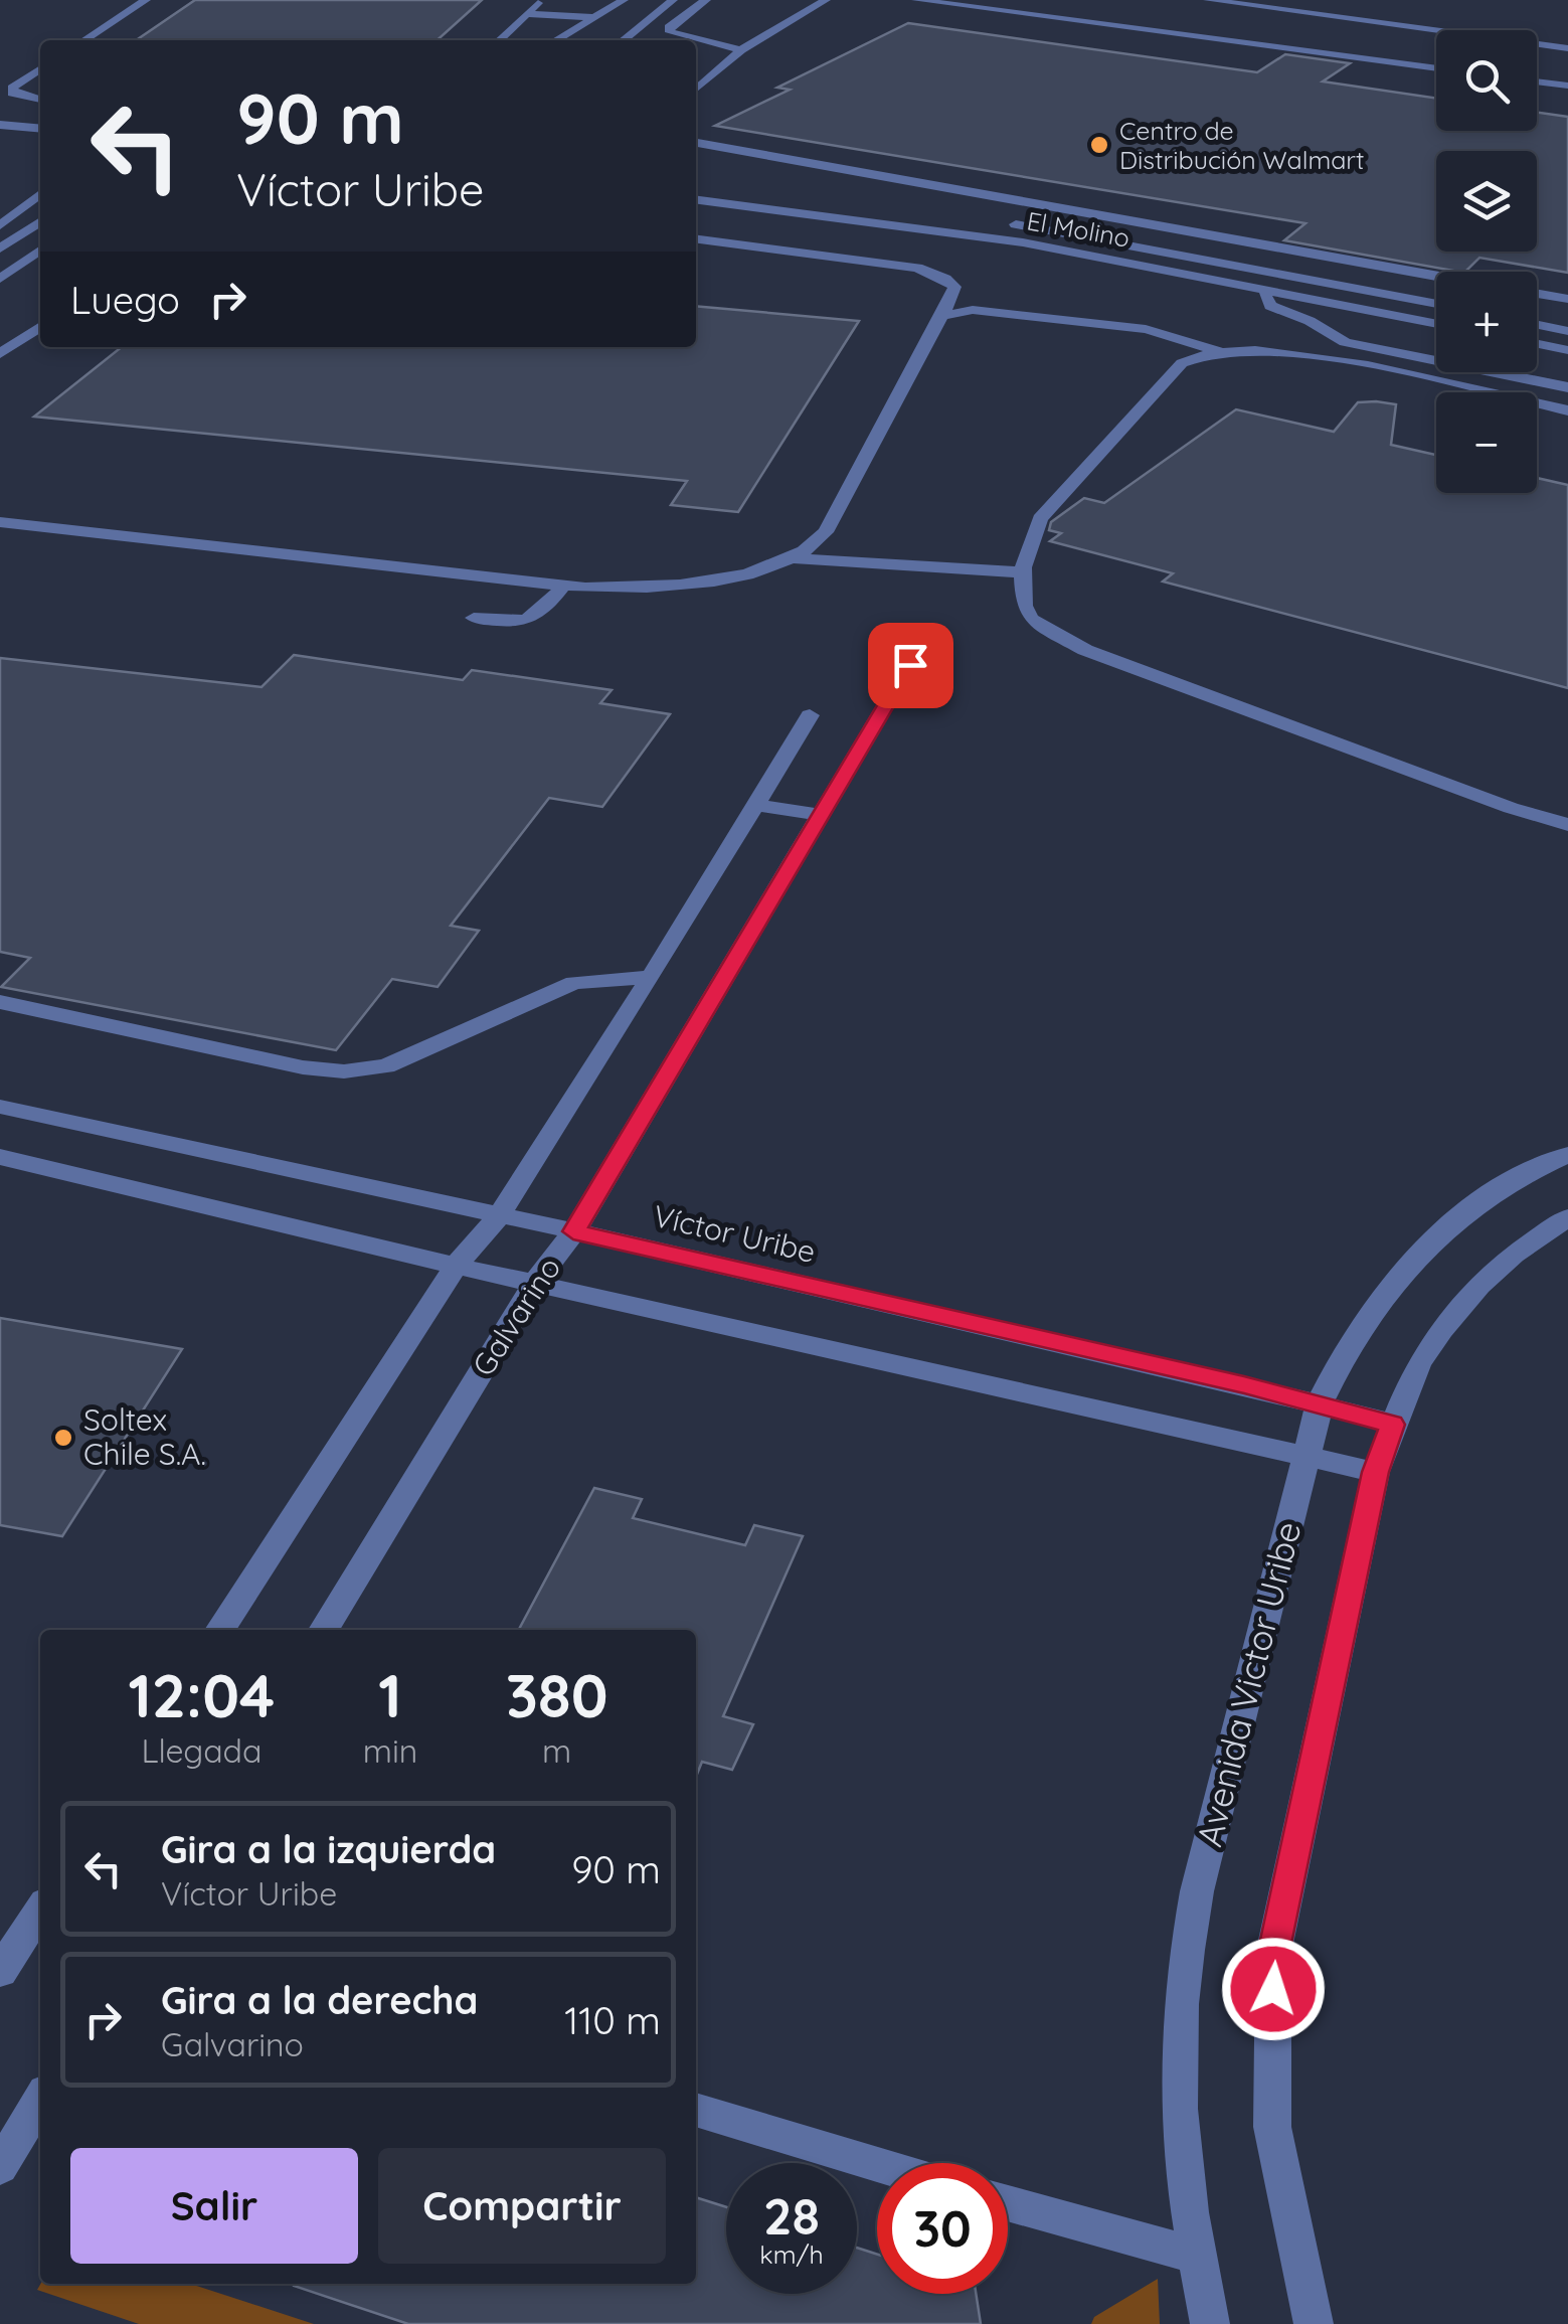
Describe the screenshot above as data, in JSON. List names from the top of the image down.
{
  "streets": {
    "street": [
      "El Molino",
      "Víctor Uribe",
      "Galvarino",
      "Avenida Victor Uribe"
    ]
  },
  "crossings": [
    ["Víctor Uribe", "Galvarino"],
    ["Víctor Uribe", "Avenida Victor Uribe"]
  ],
  "places": ["Centro de Distribución Walmart", "Soltex Chile S.A."],
  "page": {
    "map_buttons": ["+", "−"],
    "turn": ["90 m", "Víctor Uribe"],
    "then": "Luego",
    "eta": [
      "12:04",
      "Llegada",
      "1",
      "min",
      "380",
      "m"
    ],
    "list": [
      {
        "name": "Gira a la izquierda",
        "note": "Víctor Uribe",
        "value": "90 m"
      },
      {
        "name": "Gira a la derecha",
        "note": "Galvarino",
        "value": "110 m"
      }
    ],
    "buttons": ["Salir", "Compartir"],
    "speed": "28 km/h",
    "limit": "30"
  }
}
